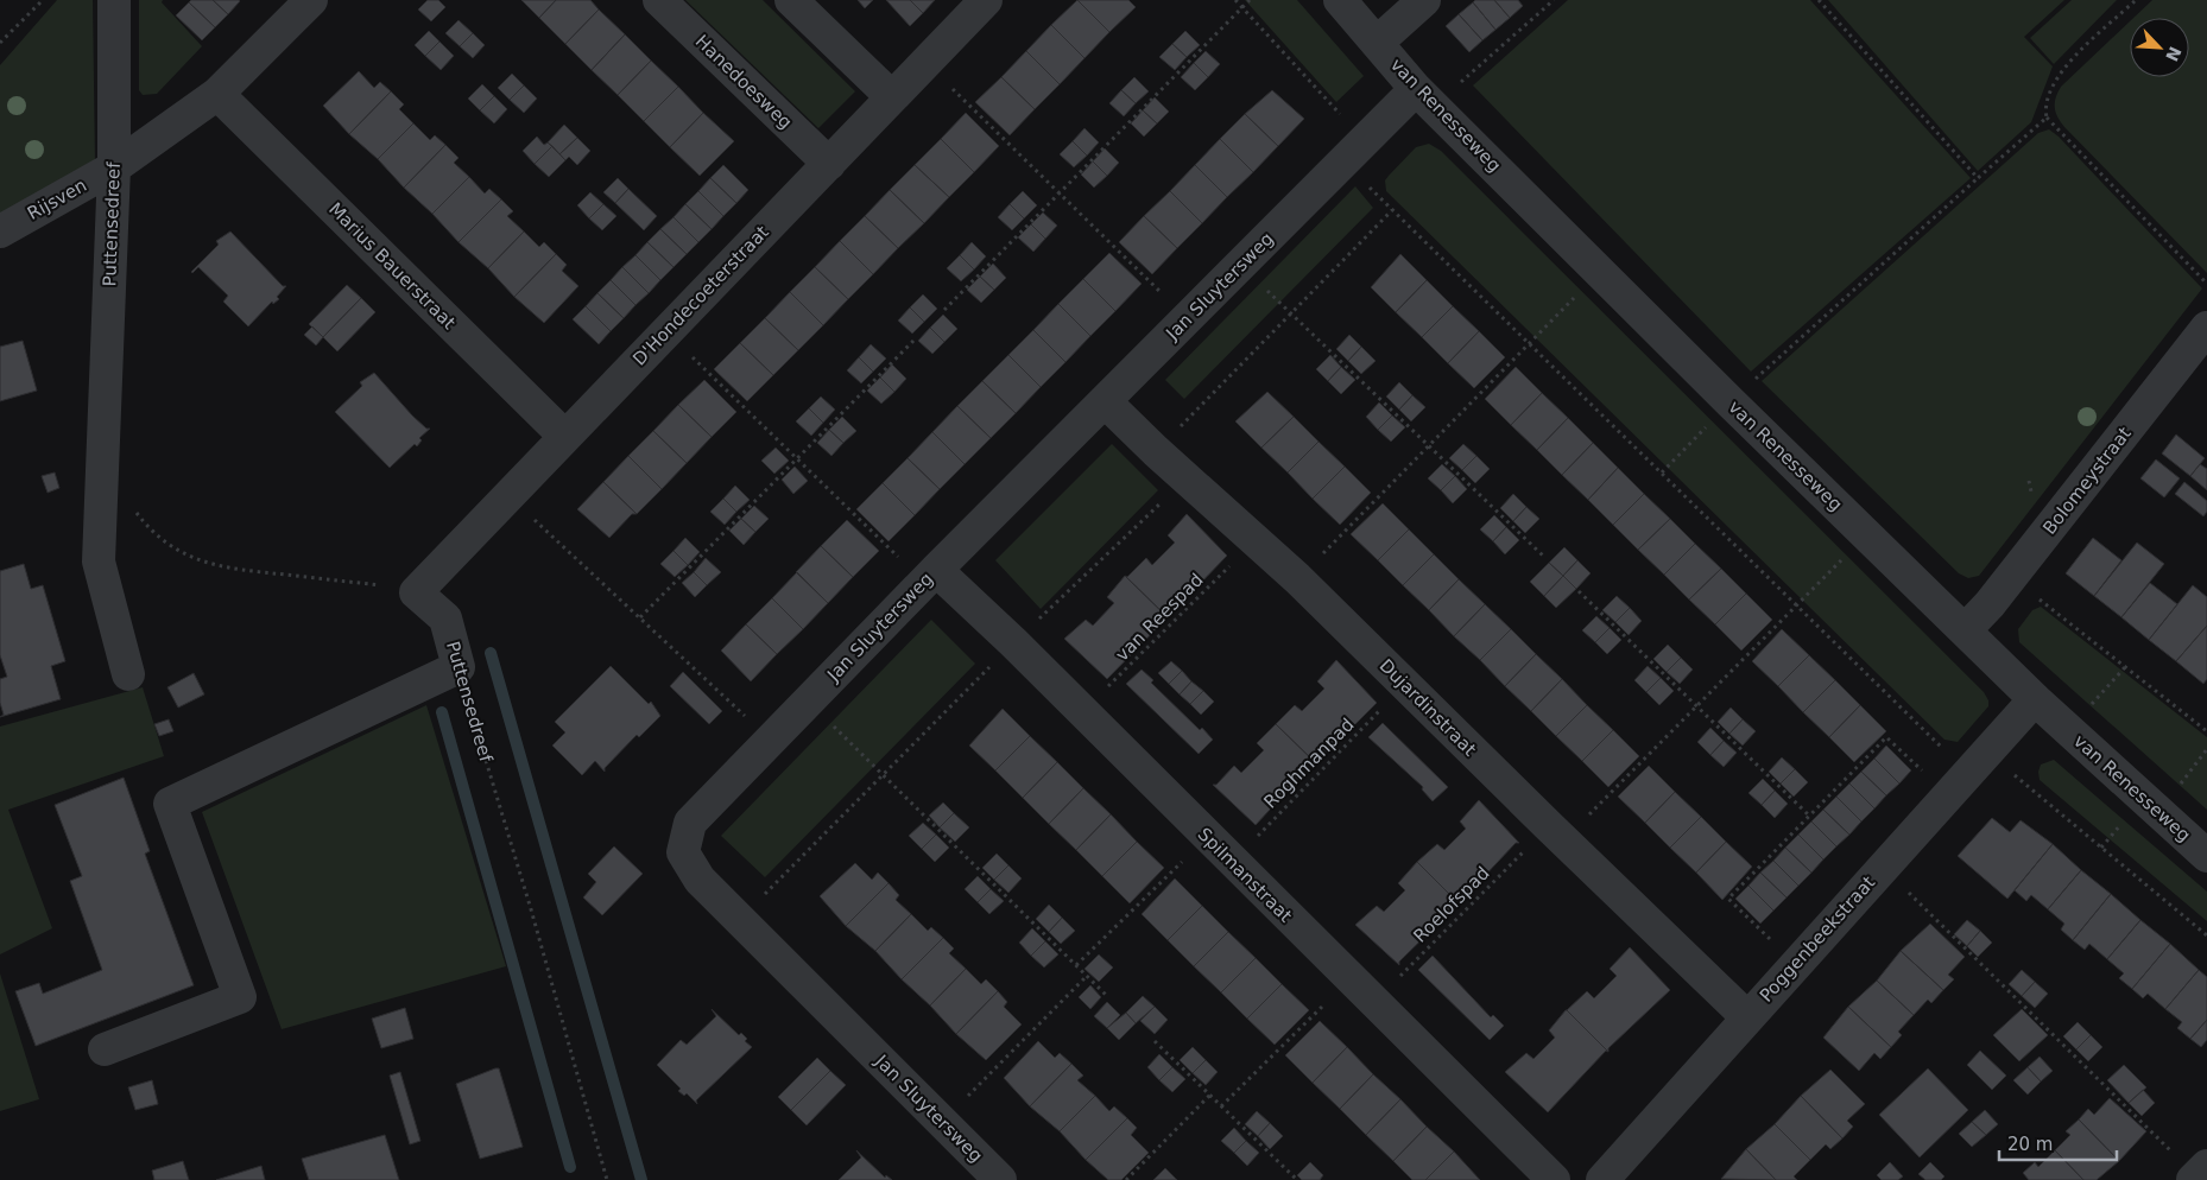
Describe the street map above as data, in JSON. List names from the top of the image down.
{
  "streets": {
    "street": [
      "Hanedoesweg",
      "van Renesseweg",
      "Rijsven",
      "Puttensedreef",
      "Marius Bauerstraat",
      "Jan Sluytersweg",
      "D'Hondecoeterstraat",
      "Bolomeystraat",
      "Dujardinstraat",
      "Spilmanstraat",
      "Poggenbeekstraat"
    ],
    "path": ["van Reespad", "Roghmanpad", "Roelofspad"]
  },
  "crossings": [
    ["Hanedoesweg", "D'Hondecoeterstraat"],
    ["van Renesseweg", "Jan Sluytersweg"],
    ["van Renesseweg", "Bolomeystraat"],
    ["van Renesseweg", "Roelofspad"],
    ["van Renesseweg", "Poggenbeekstraat"],
    ["Rijsven", "Puttensedreef"],
    ["Rijsven", "Marius Bauerstraat"],
    ["Puttensedreef", "D'Hondecoeterstraat"],
    ["Marius Bauerstraat", "D'Hondecoeterstraat"],
    ["Jan Sluytersweg", "Dujardinstraat"],
    ["Jan Sluytersweg", "Spilmanstraat"],
    ["van Reespad", "Dujardinstraat"],
    ["van Reespad", "Spilmanstraat"],
    ["Dujardinstraat", "Roghmanpad"],
    ["Dujardinstraat", "Roelofspad"],
    ["Dujardinstraat", "Poggenbeekstraat"],
    ["Roghmanpad", "Spilmanstraat"],
    ["Spilmanstraat", "Roelofspad"]
  ],
  "scale_bar": "20 m",
  "north": "bottom right"
}
